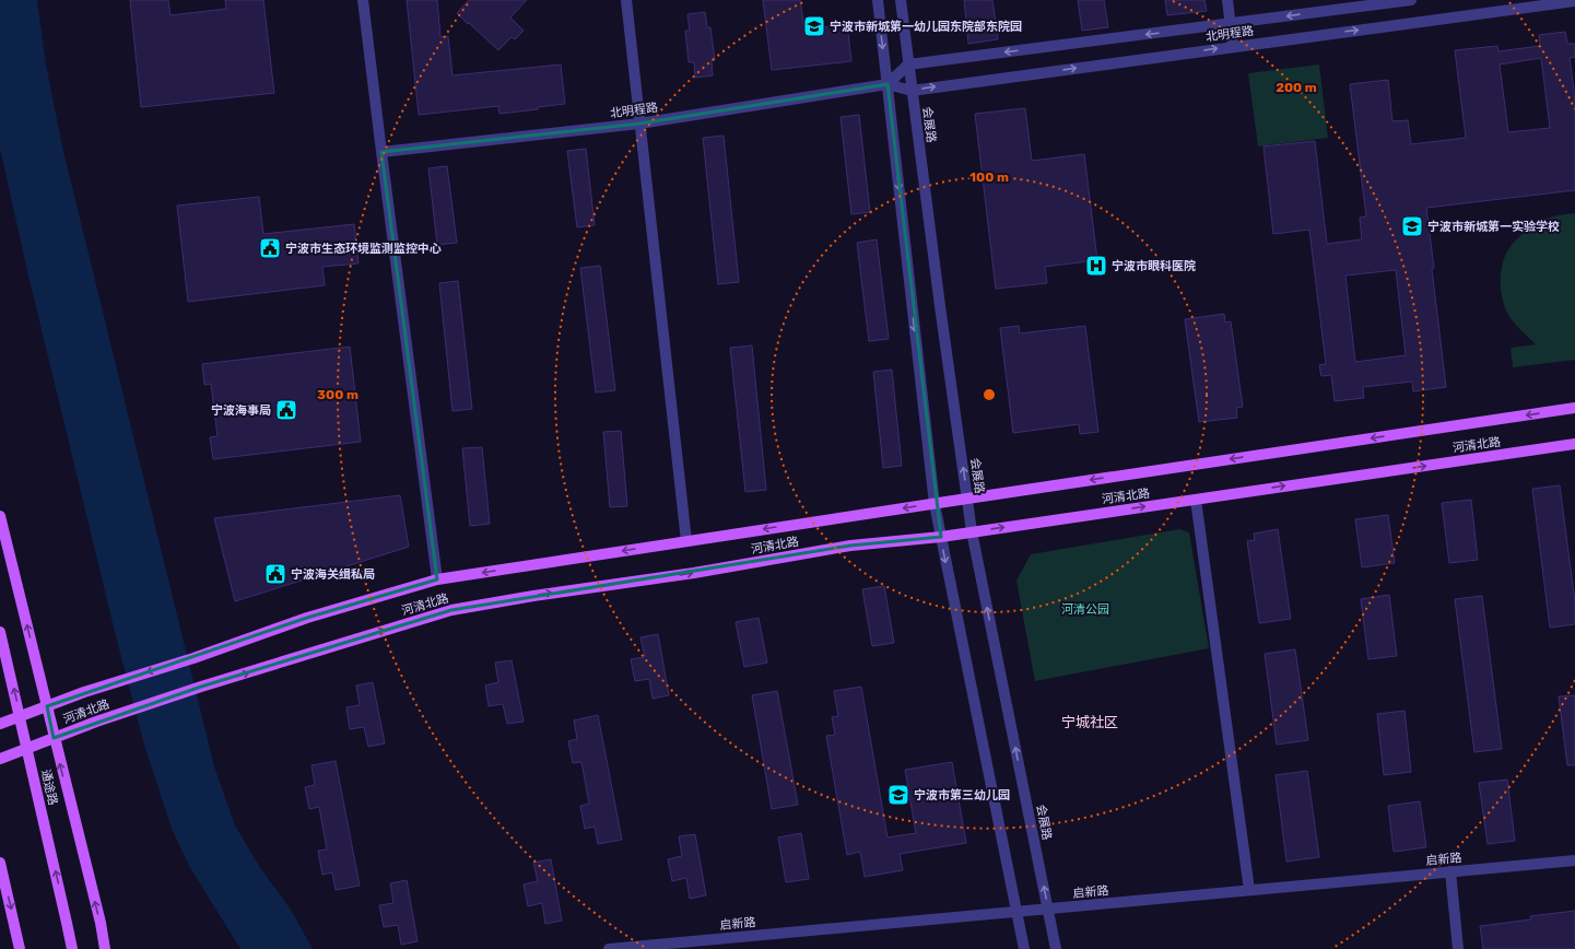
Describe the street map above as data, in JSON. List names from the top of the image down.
{
  "streets": {
    "main road": ["河清北路", "通途路"],
    "street": ["北明程路", "会展路", "启新路"]
  },
  "crossings": [
    ["北明程路", "会展路"],
    ["会展路", "河清北路"],
    ["会展路", "启新路"],
    ["河清北路", "通途路"]
  ],
  "districts": ["宁城社区"],
  "parks": ["河清公园"],
  "places": {
    "school or university": ["宁波市新城第一幼儿园东院部东院园", "宁波市新城第一实验学校", "宁波市第三幼儿园"],
    "public building": ["宁波市生态环境监测监控中心", "宁波海事局", "宁波海关缉私局"],
    "hospital": ["宁波市眼科医院"]
  },
  "rings": ["200 m", "100 m", "300 m"]
}
